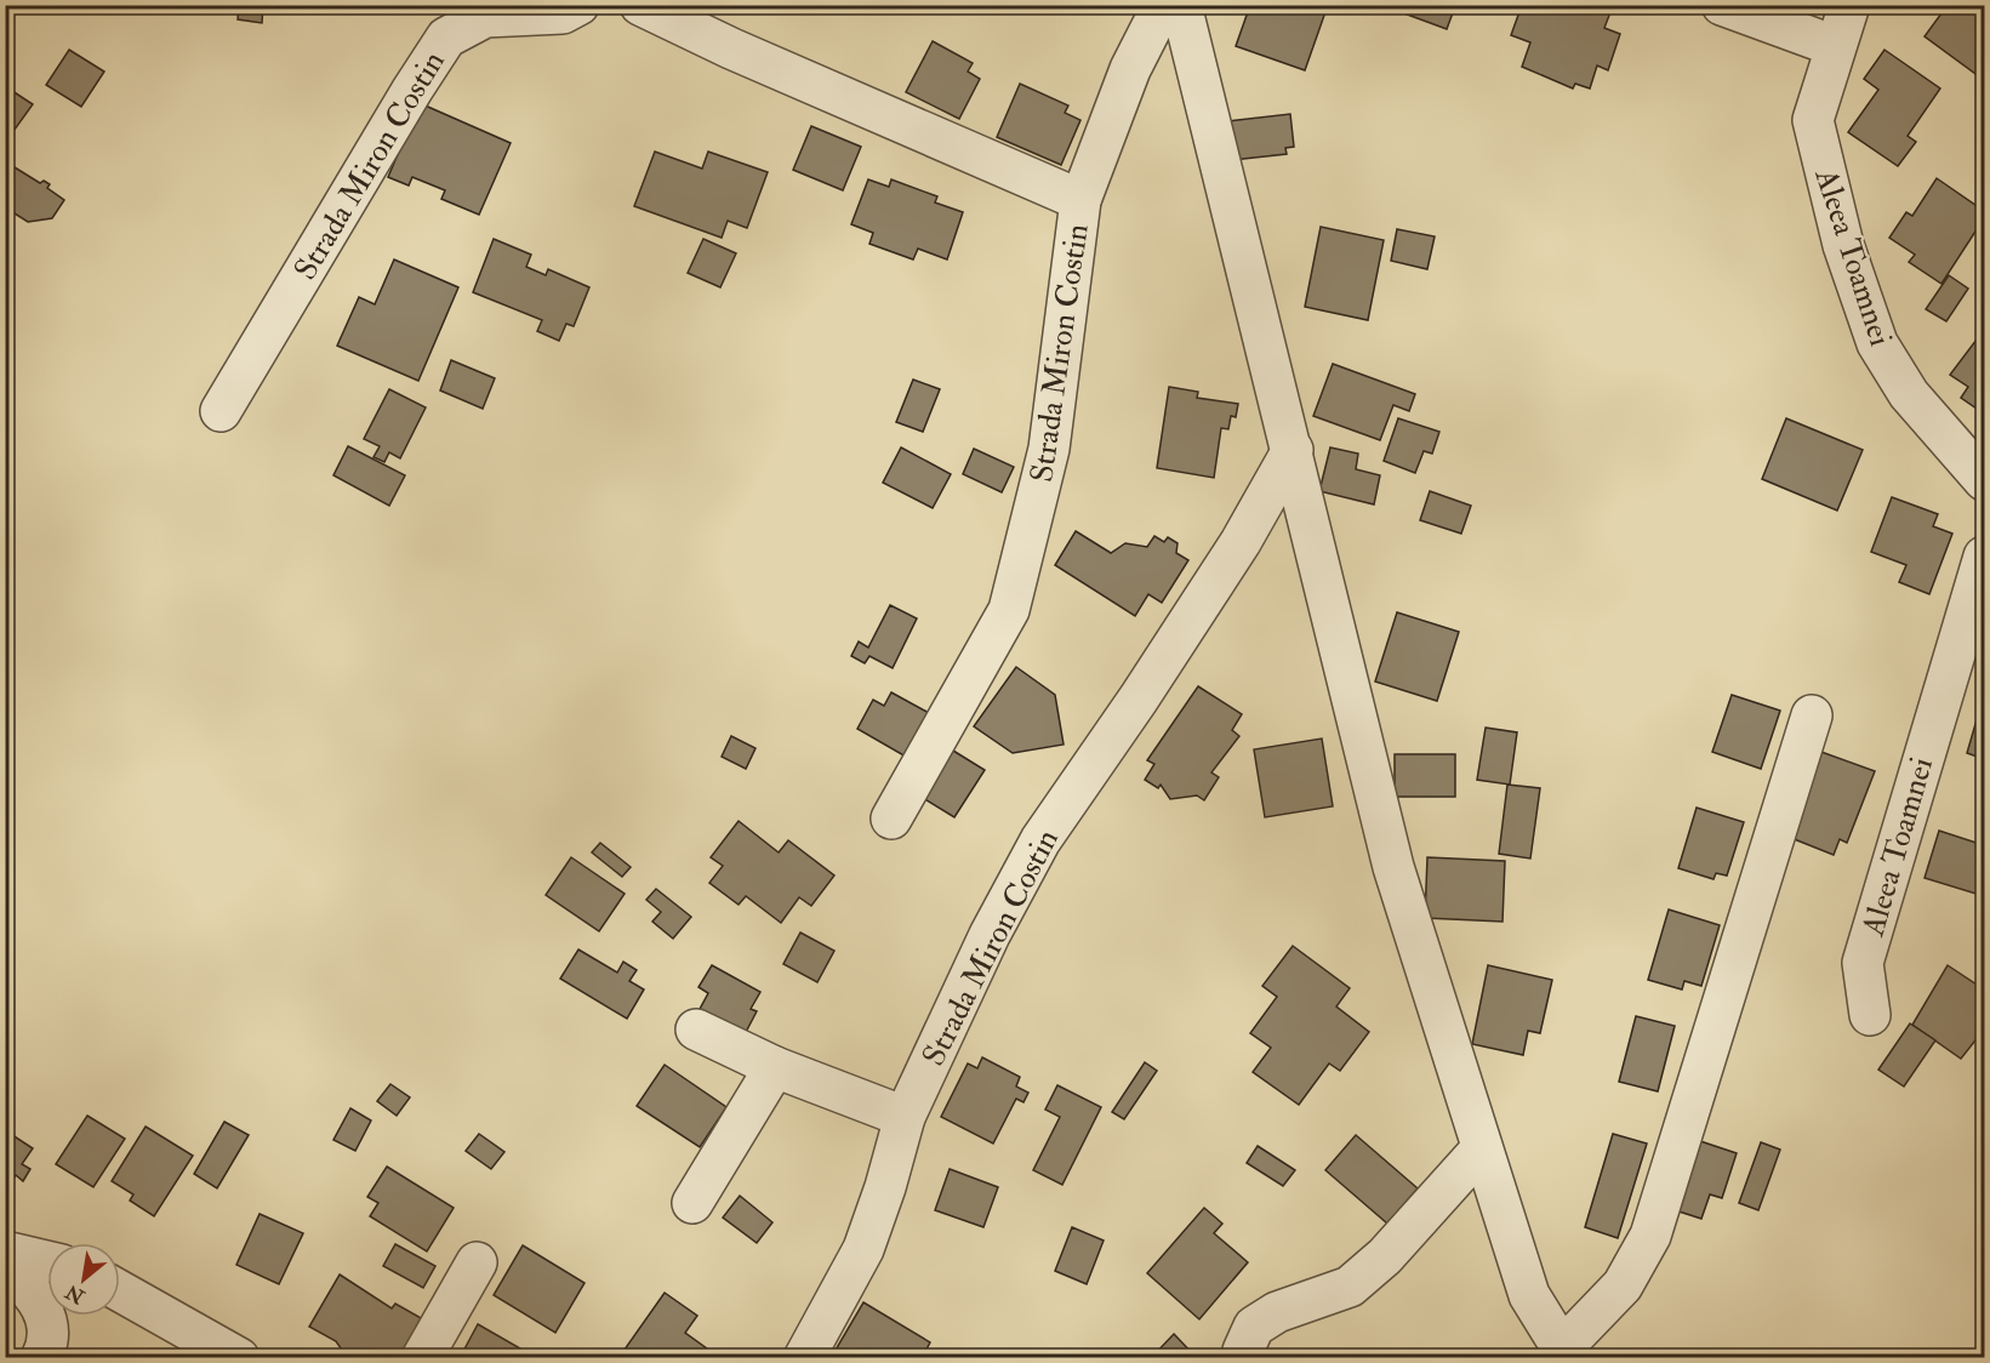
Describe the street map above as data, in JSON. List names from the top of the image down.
{
  "streets": {
    "street": ["Strada Miron Costin", "Aleea Toamnei"]
  },
  "north": "bottom left"
}
